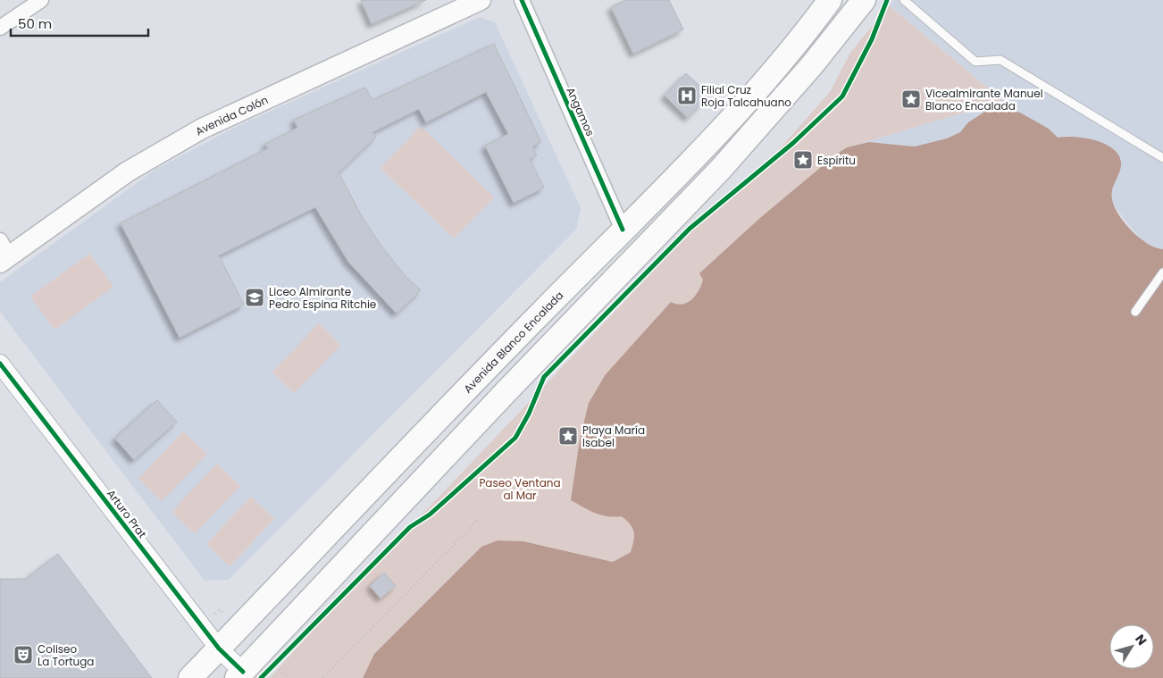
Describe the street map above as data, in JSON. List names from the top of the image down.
{
  "streets": {
    "main road": ["Avenida Colón", "Avenida Blanco Encalada"],
    "street": ["Angamos", "Arturo Prat"]
  },
  "crossings": [
    ["Angamos", "Avenida Blanco Encalada"],
    ["Avenida Blanco Encalada", "Arturo Prat"]
  ],
  "parks": ["Paseo Ventana al Mar"],
  "places": {
    "hospital": ["Filial Cruz Roja Talcahuano"],
    "place": ["Vicealmirante Manuel Blanco Encalada", "Espíritu", "Playa María Isabel"],
    "school or university": ["Liceo Almirante Pedro Espina Ritchie"],
    "theatre": ["Coliseo La Tortuga"]
  },
  "scale_bar": "50 m",
  "north": "top right"
}
